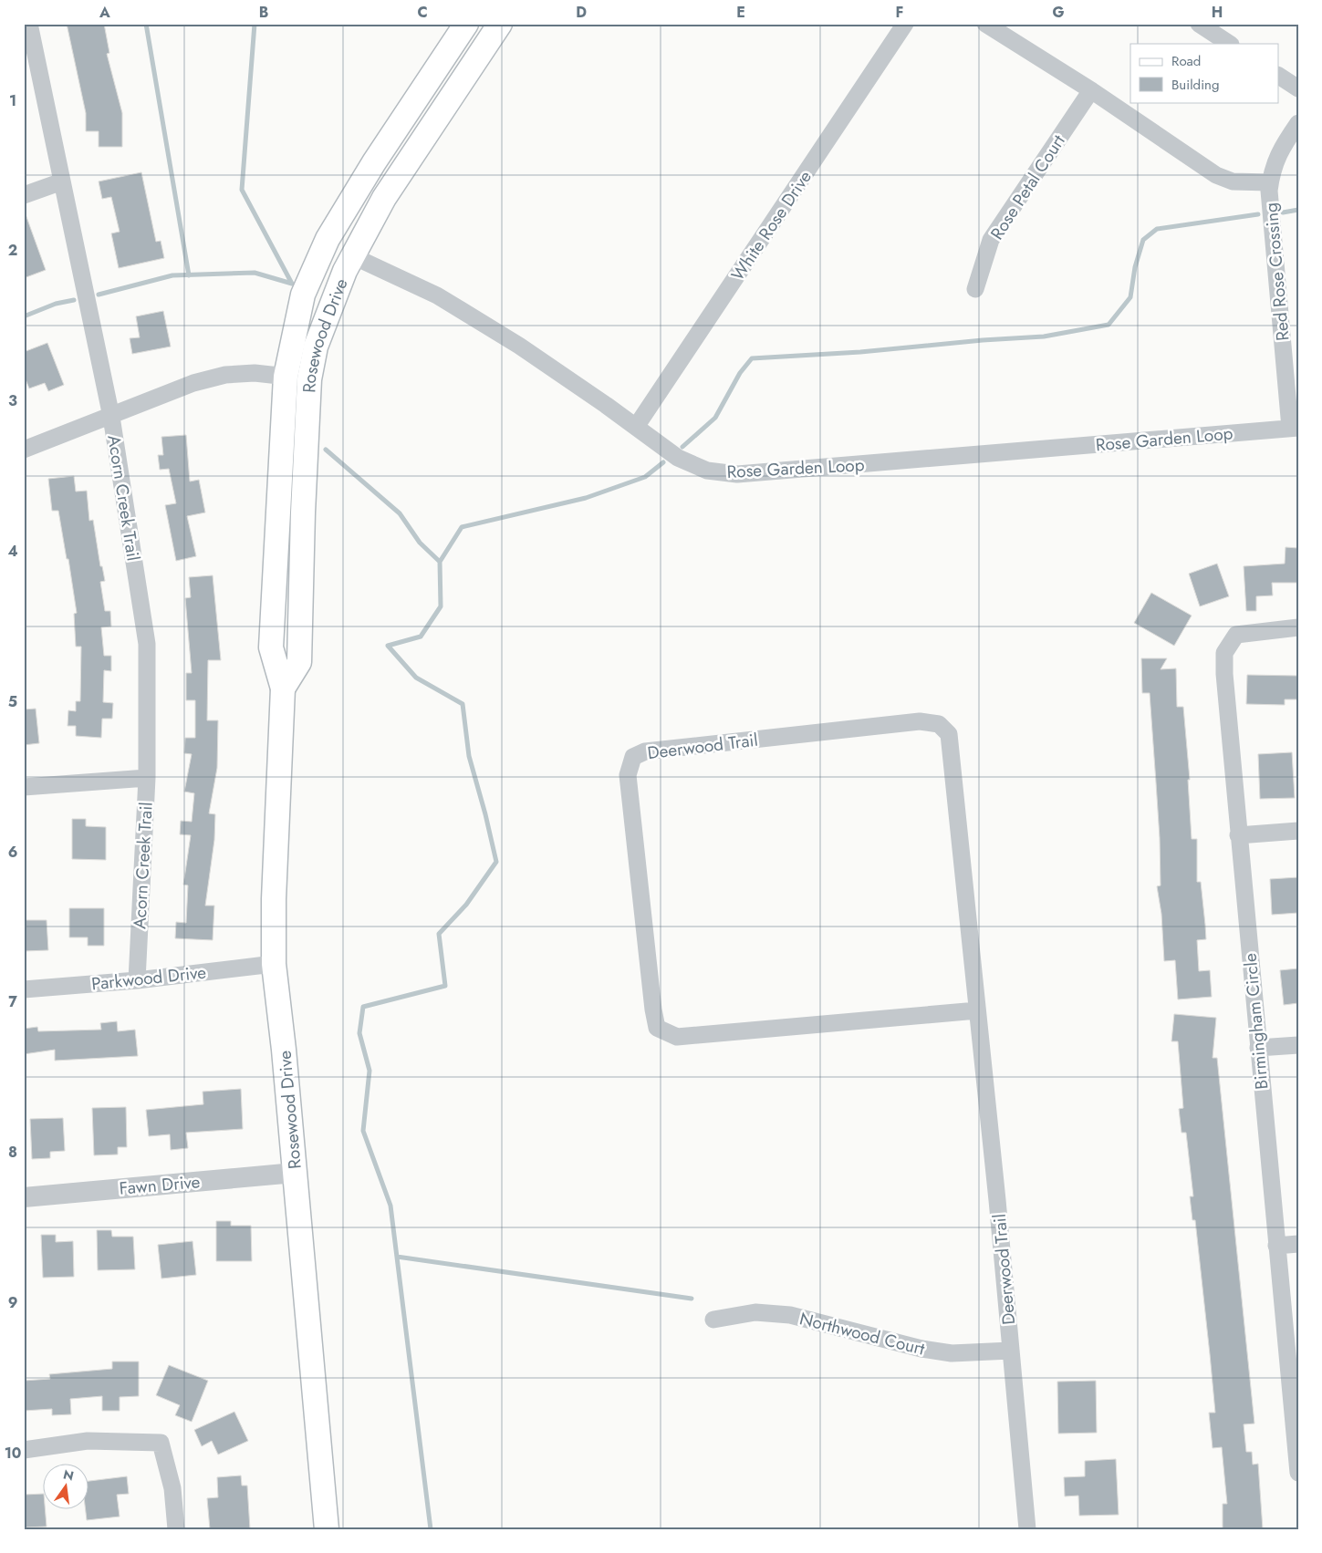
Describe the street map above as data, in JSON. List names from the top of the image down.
{
  "streets": {
    "main road": ["Rosewood Drive"],
    "street": [
      "Rose Petal Court",
      "White Rose Drive",
      "Red Rose Crossing",
      "Rose Garden Loop",
      "Acorn Creek Trail",
      "Deerwood Trail",
      "Parkwood Drive",
      "Birmingham Circle",
      "Fawn Drive",
      "Northwood Court"
    ]
  },
  "crossings": [
    ["White Rose Drive", "Rose Garden Loop"],
    ["Red Rose Crossing", "Rose Garden Loop"],
    ["Rosewood Drive", "Rose Garden Loop"],
    ["Rosewood Drive", "Parkwood Drive"],
    ["Rosewood Drive", "Fawn Drive"],
    ["Acorn Creek Trail", "Parkwood Drive"],
    ["Deerwood Trail", "Northwood Court"]
  ],
  "legend": ["Road", "Building"],
  "north": "top",
  "grid": {
    "columns": [
      "A",
      "B",
      "C",
      "D",
      "E",
      "F",
      "G",
      "H"
    ],
    "rows": [
      "1",
      "2",
      "3",
      "4",
      "5",
      "6",
      "7",
      "8",
      "9",
      "10"
    ]
  }
}
